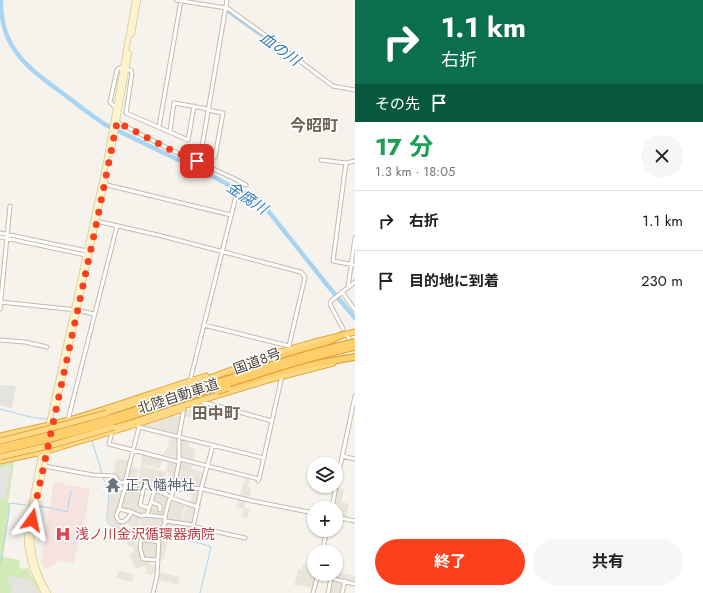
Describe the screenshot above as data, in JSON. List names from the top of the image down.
{
  "streets": {
    "highway": ["国道8号", "北陸自動車道"]
  },
  "districts": ["今昭町", "田中町"],
  "water": ["血の川", "金腐川"],
  "places": {
    "temple": ["正八幡神社"],
    "hospital": ["浅ノ川金沢循環器病院"]
  },
  "page": {
    "turn": ["1.1 km", "右折"],
    "then": "その先",
    "heading": ["17 分", "1.3 km · 18:05"],
    "list": [
      {
        "name": "右折",
        "value": "1.1 km"
      },
      {
        "name": "目的地に到着",
        "value": "230 m"
      }
    ],
    "map_buttons": ["+", "−"],
    "buttons": ["終了", "共有"]
  }
}
